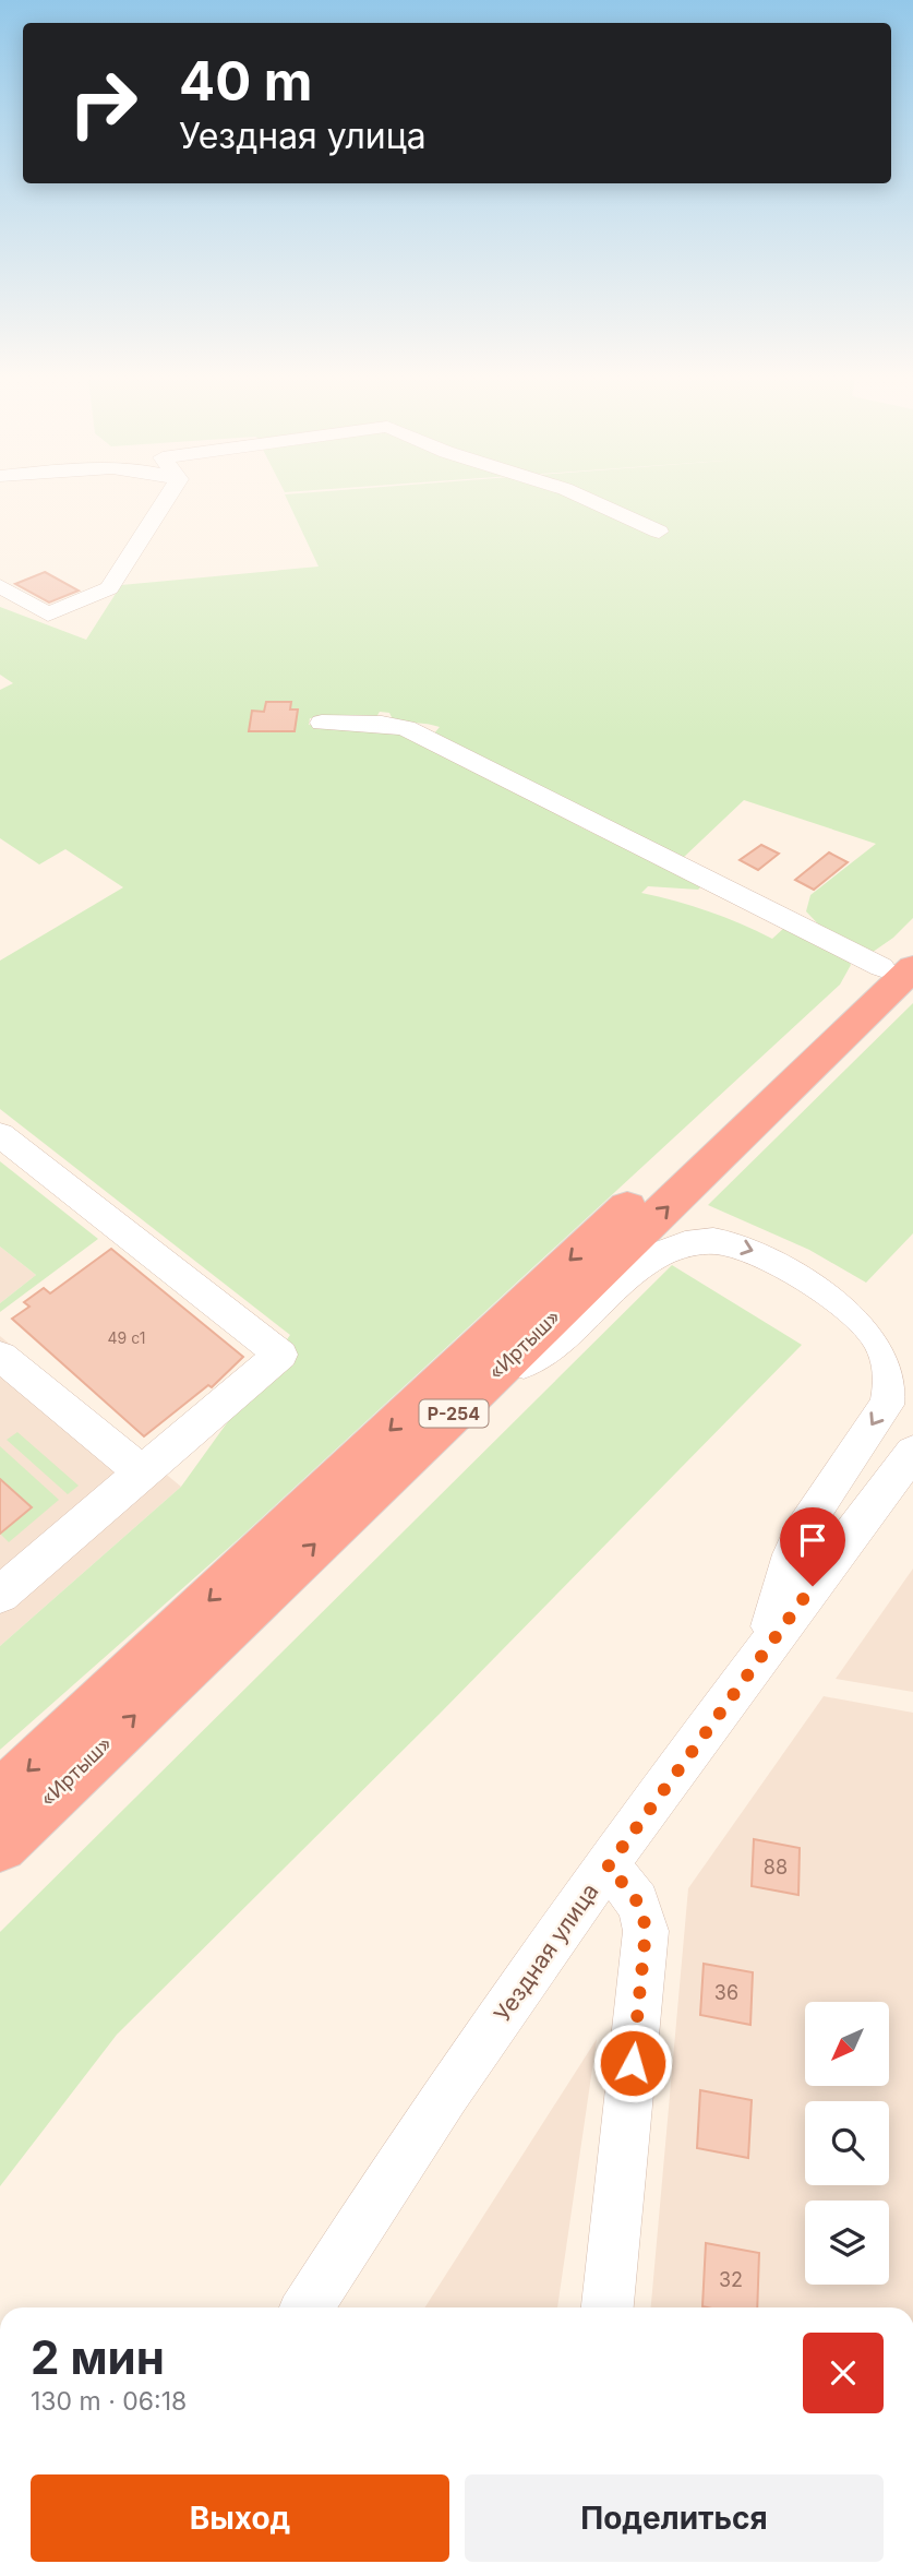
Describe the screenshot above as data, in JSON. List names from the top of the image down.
{
  "streets": {
    "highway": ["«Иртыш»", "Р-254"],
    "street": ["Уездная улица"]
  },
  "house_numbers": [
    "49 с1",
    "88",
    "36",
    "32"
  ],
  "north": "bottom left",
  "page": {
    "turn": ["40 m", "Уездная улица"],
    "heading": ["2 мин", "130 m · 06:18"],
    "buttons": ["Выход", "Поделиться"]
  }
}
